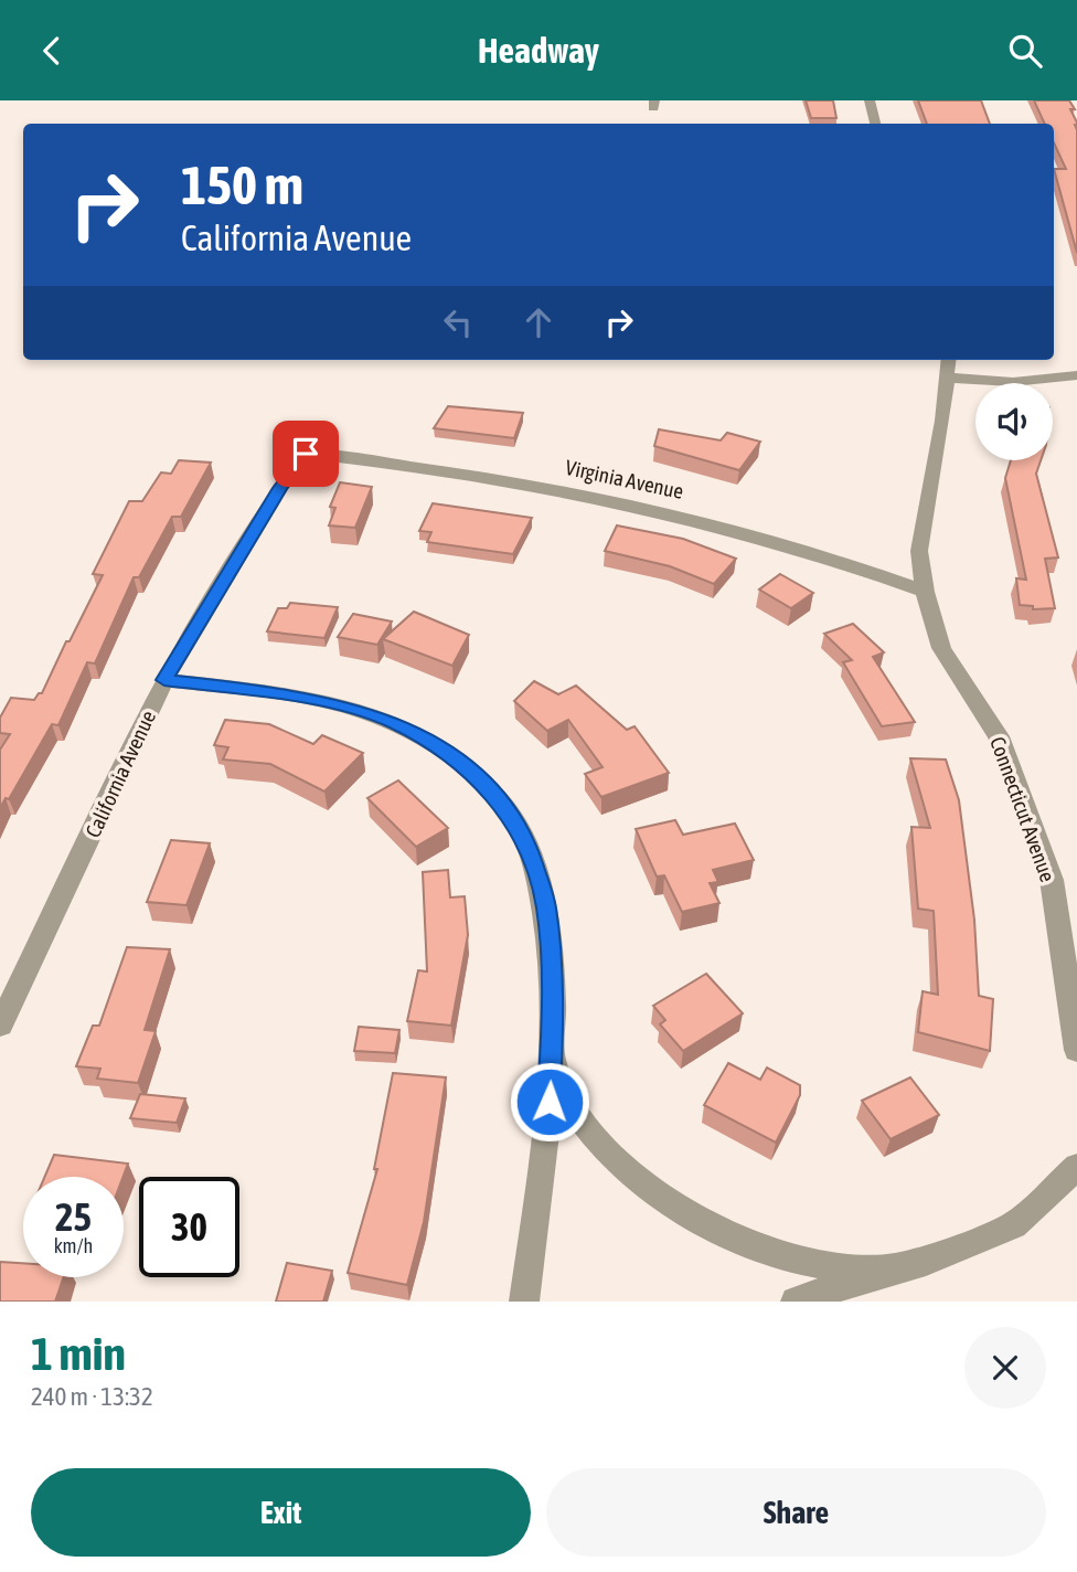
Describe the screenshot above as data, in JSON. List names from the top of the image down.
{
  "streets": {
    "street": ["Virginia Avenue", "California Avenue", "Connecticut Avenue"]
  },
  "crossings": [
    ["Virginia Avenue", "California Avenue"],
    ["Virginia Avenue", "Connecticut Avenue"]
  ],
  "page": {
    "header": "Headway",
    "turn": ["150 m", "California Avenue"],
    "speed": "25 km/h",
    "limit": "30",
    "heading": ["1 min", "240 m · 13:32"],
    "buttons": ["Exit", "Share"]
  }
}
